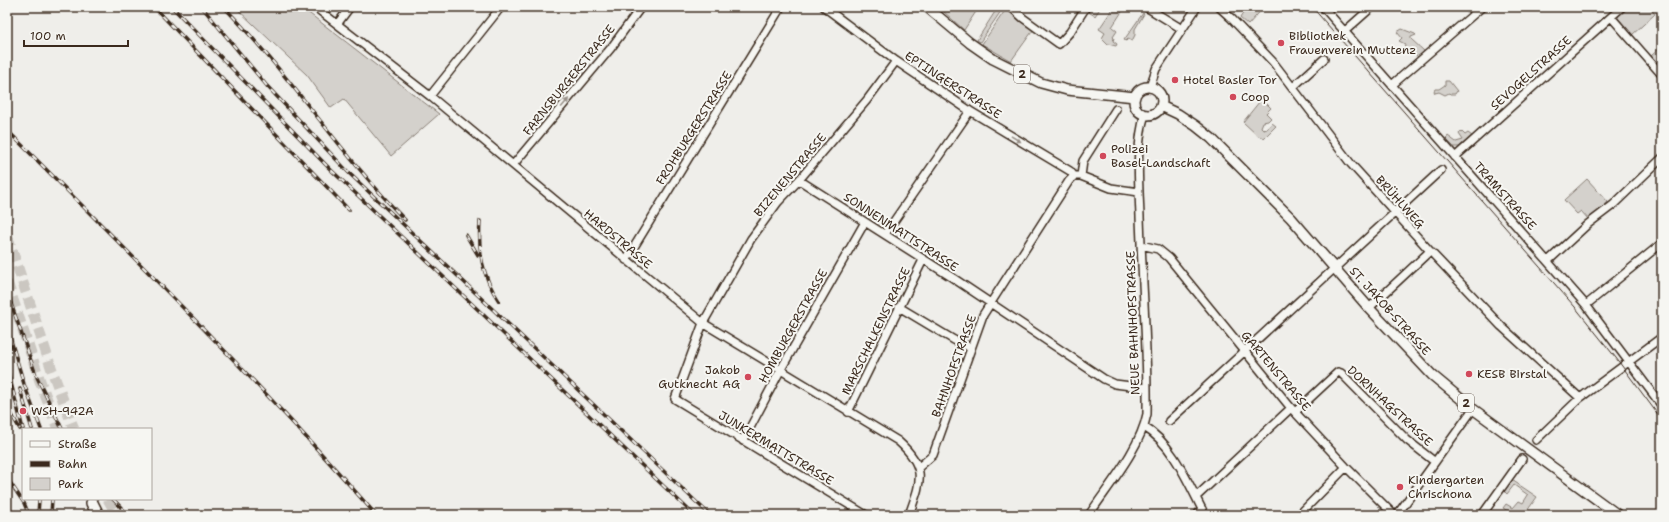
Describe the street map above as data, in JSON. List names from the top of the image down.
{
  "streets": {
    "main road": ["2", "ST. JAKOB-STRASSE"],
    "street": [
      "SEVOGELSTRASSE",
      "FARNSBURGERSTRASSE",
      "EPTINGERSTRASSE",
      "FROHBURGERSTRASSE",
      "BIZENENSTRASSE",
      "TRAMSTRASSE",
      "BRÜHLWEG",
      "SONNENMATTSTRASSE",
      "HARDSTRASSE",
      "NEUE BAHNHOFSTRASSE",
      "HOMBURGERSTRASSE",
      "MARSCHALKENSTRASSE",
      "BAHNHOFSTRASSE",
      "GARTENSTRASSE",
      "DORNHAGSTRASSE",
      "JUNKERMATTSTRASSE"
    ]
  },
  "crossings": [
    ["SEVOGELSTRASSE", "TRAMSTRASSE"],
    ["2", "ST. JAKOB-STRASSE"],
    ["2", "NEUE BAHNHOFSTRASSE"],
    ["FARNSBURGERSTRASSE", "HARDSTRASSE"],
    ["EPTINGERSTRASSE", "BIZENENSTRASSE"],
    ["EPTINGERSTRASSE", "BAHNHOFSTRASSE"],
    ["FROHBURGERSTRASSE", "HARDSTRASSE"],
    ["BIZENENSTRASSE", "SONNENMATTSTRASSE"],
    ["BIZENENSTRASSE", "HARDSTRASSE"],
    ["BIZENENSTRASSE", "JUNKERMATTSTRASSE"],
    ["SONNENMATTSTRASSE", "NEUE BAHNHOFSTRASSE"],
    ["SONNENMATTSTRASSE", "HOMBURGERSTRASSE"],
    ["SONNENMATTSTRASSE", "MARSCHALKENSTRASSE"],
    ["SONNENMATTSTRASSE", "BAHNHOFSTRASSE"],
    ["HARDSTRASSE", "HOMBURGERSTRASSE"],
    ["HARDSTRASSE", "MARSCHALKENSTRASSE"],
    ["HARDSTRASSE", "BAHNHOFSTRASSE"],
    ["ST. JAKOB-STRASSE", "NEUE BAHNHOFSTRASSE"],
    ["NEUE BAHNHOFSTRASSE", "GARTENSTRASSE"],
    ["HOMBURGERSTRASSE", "JUNKERMATTSTRASSE"],
    ["GARTENSTRASSE", "DORNHAGSTRASSE"]
  ],
  "one_way": ["FARNSBURGERSTRASSE", "EPTINGERSTRASSE"],
  "places": [
    "Bibliothek Frauenverein Muttenz",
    "Hotel Basler Tor",
    "Coop",
    "Polizei Basel-Landschaft",
    "KESB Birstal",
    "Jakob Gutknecht AG",
    "WSH-942A",
    "Kindergarten Chrischona"
  ],
  "legend": ["Straße", "Bahn", "Park"],
  "scale_bar": "100 m"
}
